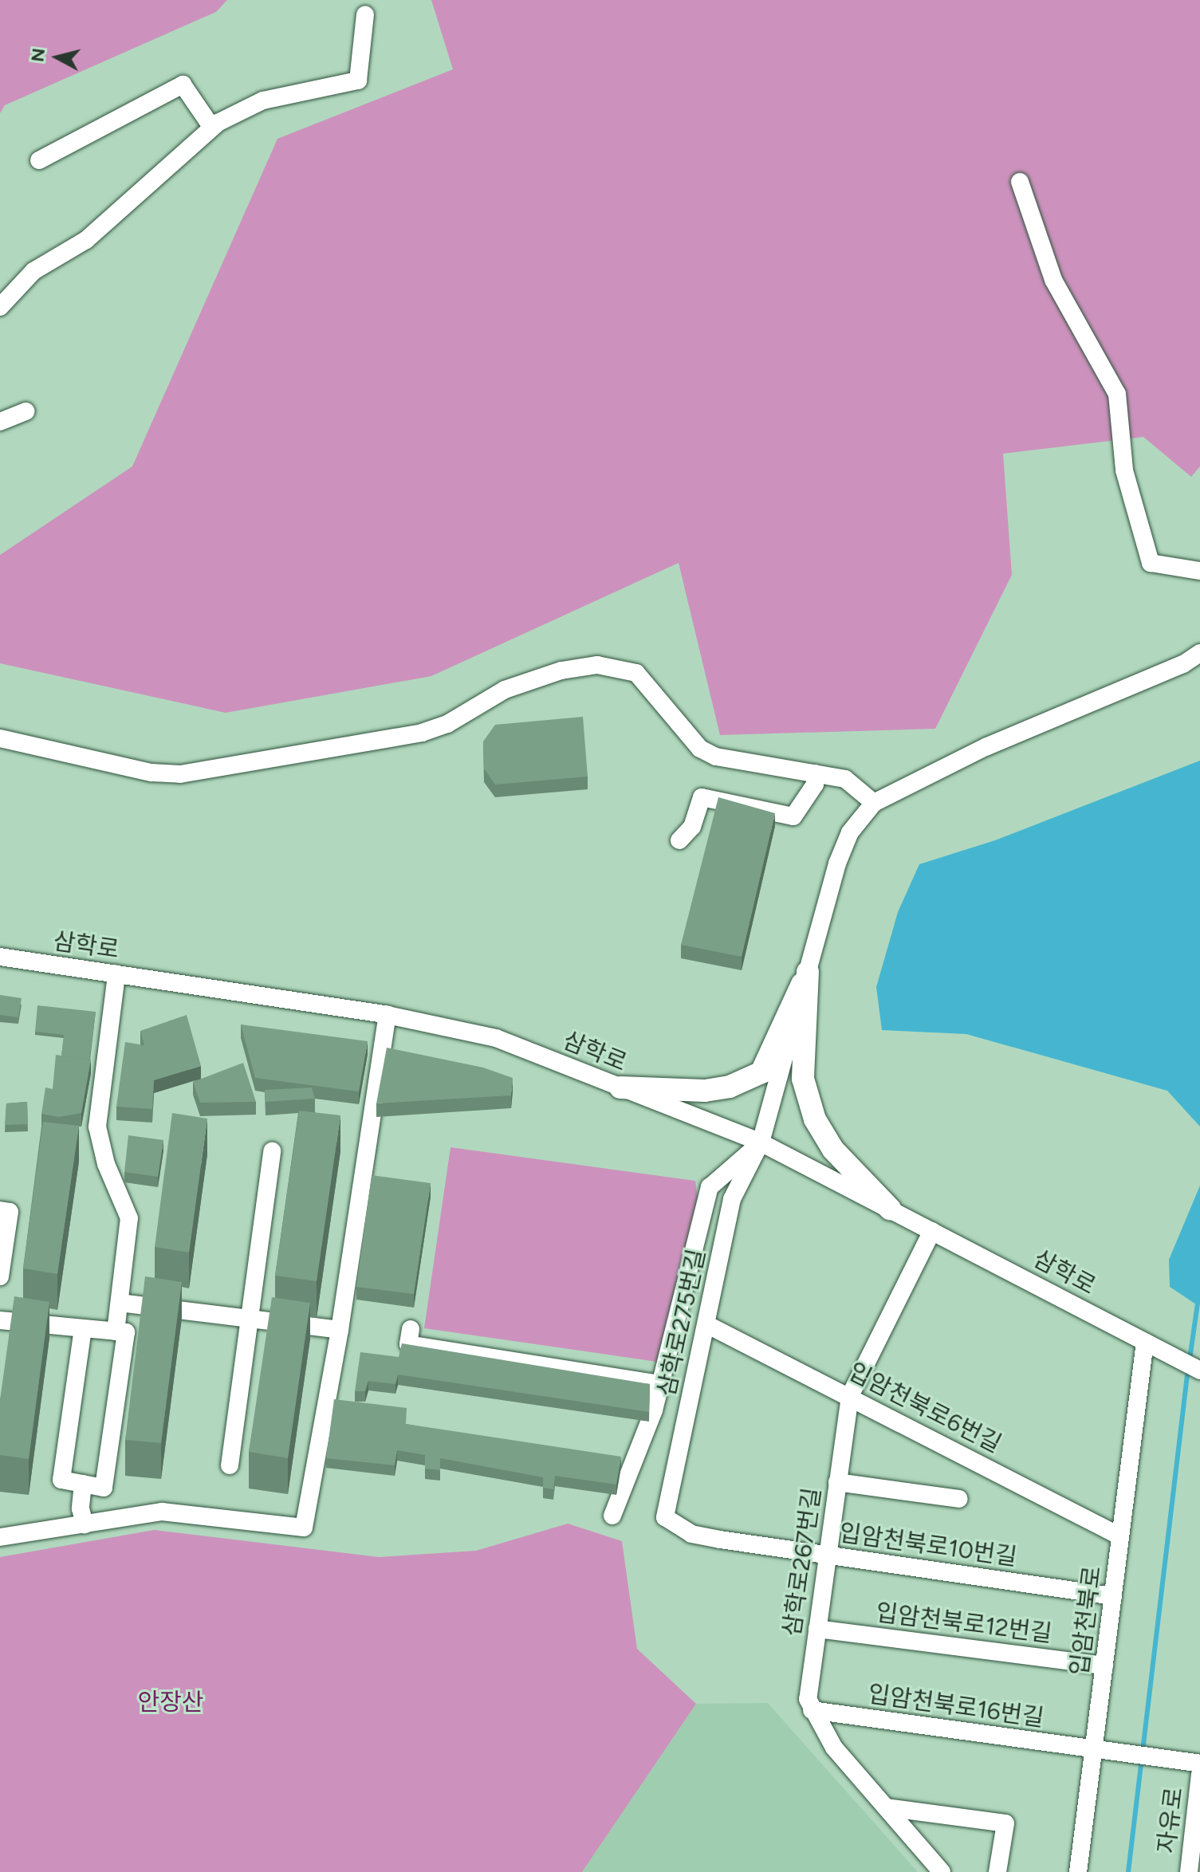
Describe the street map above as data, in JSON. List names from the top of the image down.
{
  "streets": {
    "street": [
      "삼학로",
      "삼학로275번길",
      "입암천북로6번길",
      "입암천북로10번길",
      "삼학로267번길",
      "입암천북로",
      "입암천북로12번길",
      "입암천북로16번길",
      "자유로"
    ]
  },
  "crossings": [
    ["삼학로", "삼학로275번길"],
    ["삼학로", "삼학로267번길"],
    ["삼학로", "입암천북로"],
    ["삼학로275번길", "입암천북로6번길"],
    ["삼학로275번길", "입암천북로10번길"],
    ["입암천북로6번길", "삼학로267번길"],
    ["입암천북로6번길", "입암천북로"],
    ["입암천북로10번길", "삼학로267번길"],
    ["입암천북로10번길", "입암천북로"],
    ["삼학로267번길", "입암천북로12번길"],
    ["삼학로267번길", "입암천북로16번길"],
    ["입암천북로", "입암천북로12번길"],
    ["입암천북로", "입암천북로16번길"]
  ],
  "parks": ["안장산"],
  "north": "left"
}
